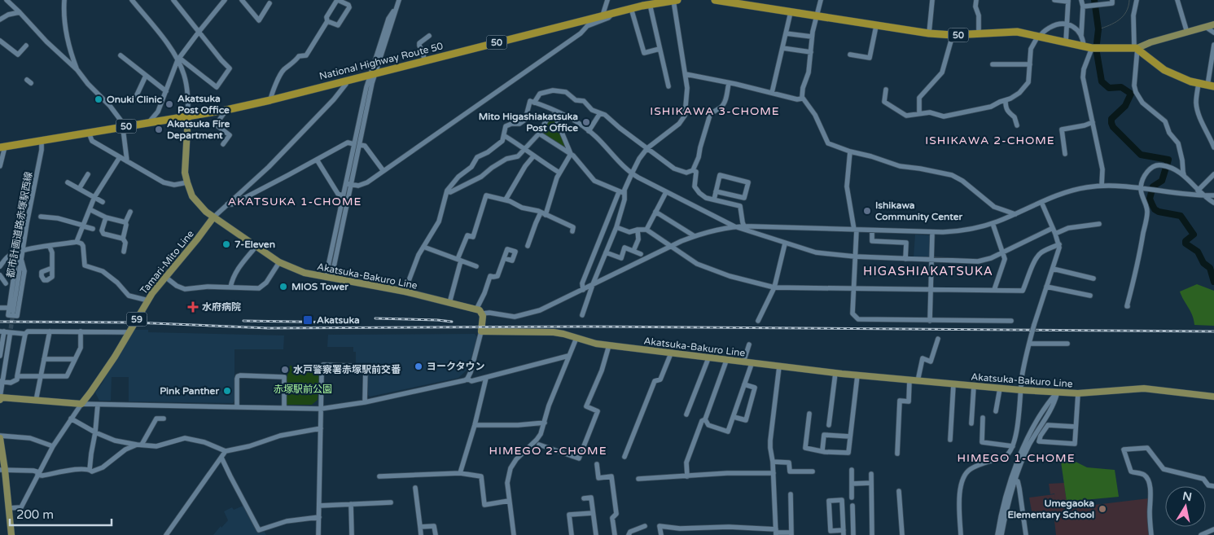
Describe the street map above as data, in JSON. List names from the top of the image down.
{
  "streets": {
    "highway": ["50", "National Highway Route 50"],
    "main road": ["Tamari-Mito Line", "Akatsuka-Bakuro Line", "59"],
    "street": ["都市計画道路赤塚駅西線"]
  },
  "crossings": [
    ["50", "National Highway Route 50"],
    ["50", "都市計画道路赤塚駅西線"],
    ["Tamari-Mito Line", "Akatsuka-Bakuro Line"]
  ],
  "districts": [
    "ISHIKAWA 3-CHOME",
    "ISHIKAWA 2-CHOME",
    "AKATSUKA 1-CHOME",
    "HIGASHIAKATSUKA",
    "HIMEGO 2-CHOME",
    "HIMEGO 1-CHOME"
  ],
  "parks": ["赤塚駅前公園"],
  "places": {
    "other": [
      "Onuki Clinic",
      "Akatsuka Post Office",
      "Mito Higashiakatsuka Post Office",
      "Akatsuka Fire Department",
      "Ishikawa Community Center",
      "7-Eleven",
      "MIOS Tower",
      "ヨークタウン",
      "水戸警察署赤塚駅前交番",
      "Pink Panther",
      "Umegaoka Elementary School"
    ],
    "health": ["水府病院"],
    "transit": ["Akatsuka"]
  },
  "scale_bar": "200 m",
  "north": "top"
}
